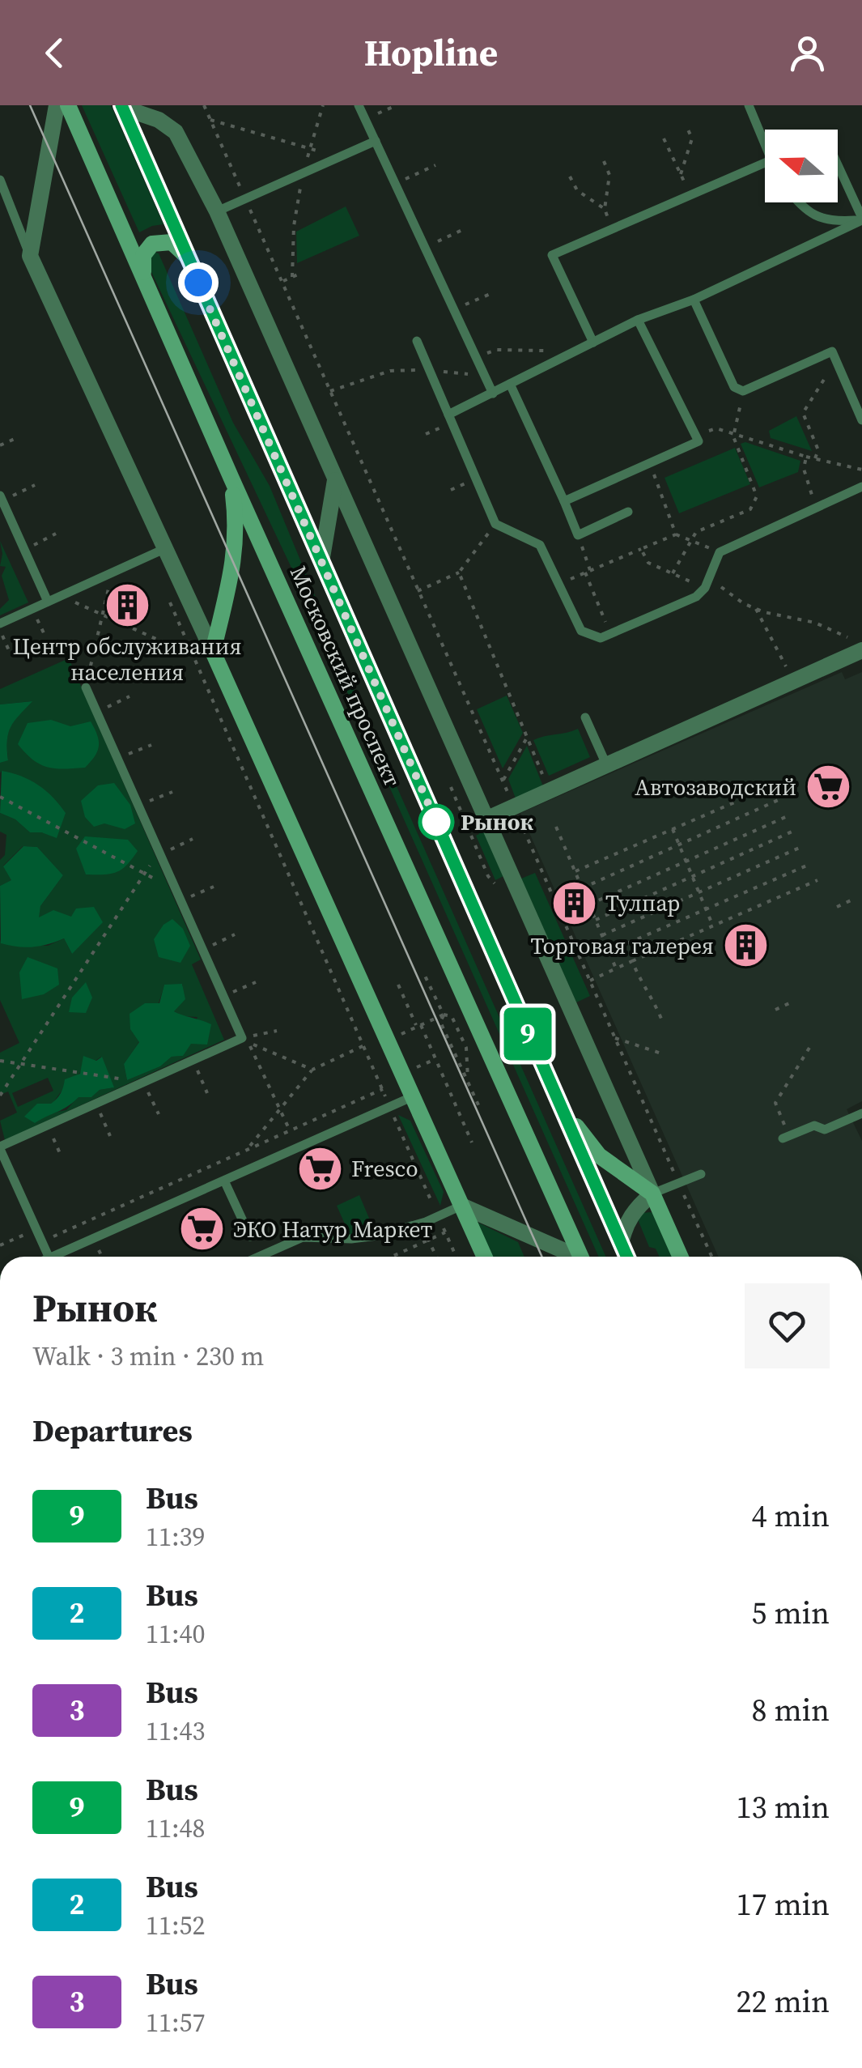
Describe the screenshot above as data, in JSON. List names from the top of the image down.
{
  "streets": {
    "main road": ["Московский проспект"]
  },
  "places": {
    "building": ["Центр обслуживания населения", "Тулпар", "Торговая галерея"],
    "supermarket": ["Автозаводский", "Fresco", "ЭКО Натур Маркет"],
    "other": ["Рынок"]
  },
  "lines": ["bus line 9"],
  "north": "left",
  "page": {
    "header": "Hopline",
    "on_map": "9",
    "heading": [
      ["Рынок", "Walk · 3 min · 230 m"],
      "Departures"
    ],
    "list": [
      {
        "mark": "9",
        "name": "Bus",
        "note": "11:39",
        "value": "4 min"
      },
      {
        "mark": "2",
        "name": "Bus",
        "note": "11:40",
        "value": "5 min"
      },
      {
        "mark": "3",
        "name": "Bus",
        "note": "11:43",
        "value": "8 min"
      },
      {
        "mark": "9",
        "name": "Bus",
        "note": "11:48",
        "value": "13 min"
      },
      {
        "mark": "2",
        "name": "Bus",
        "note": "11:52",
        "value": "17 min"
      },
      {
        "mark": "3",
        "name": "Bus",
        "note": "11:57",
        "value": "22 min"
      }
    ]
  }
}
